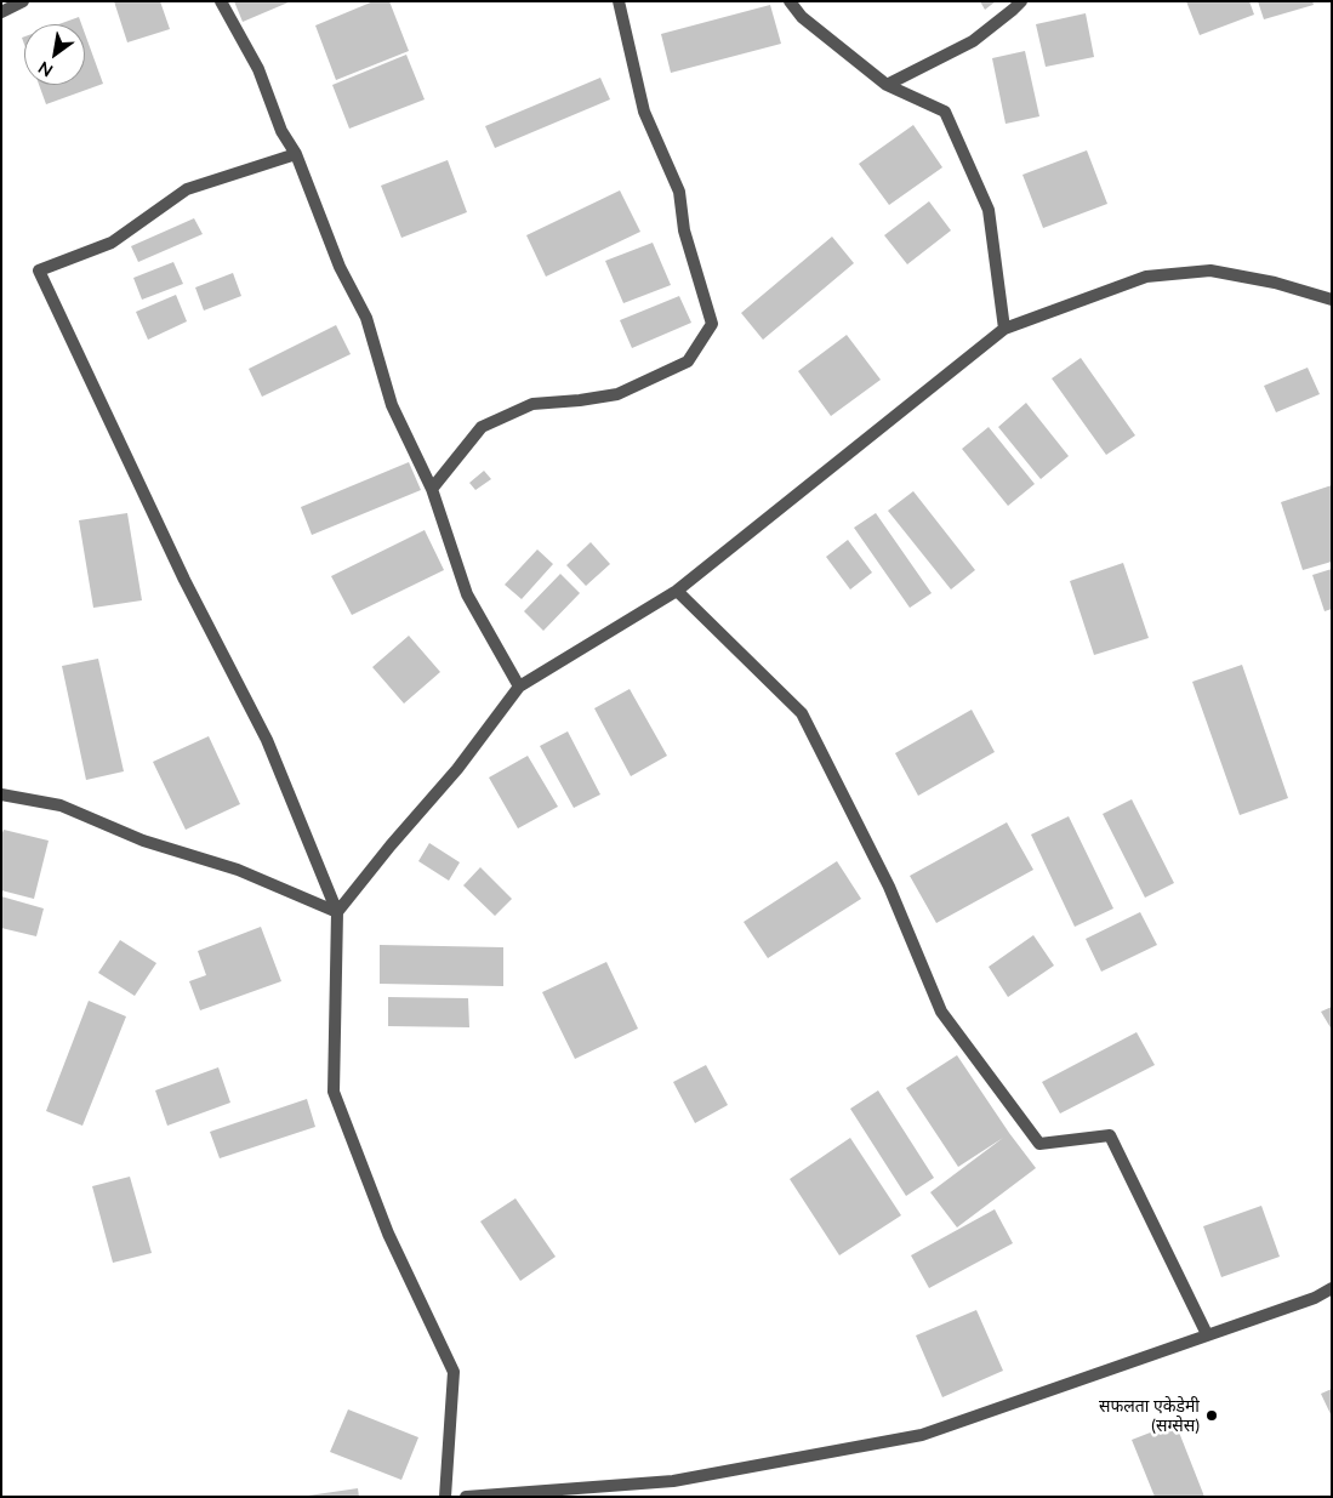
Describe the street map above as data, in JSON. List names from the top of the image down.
{
  "places": ["सफलता एकेडेमी (सग्सेस)"],
  "north": "bottom left"
}
